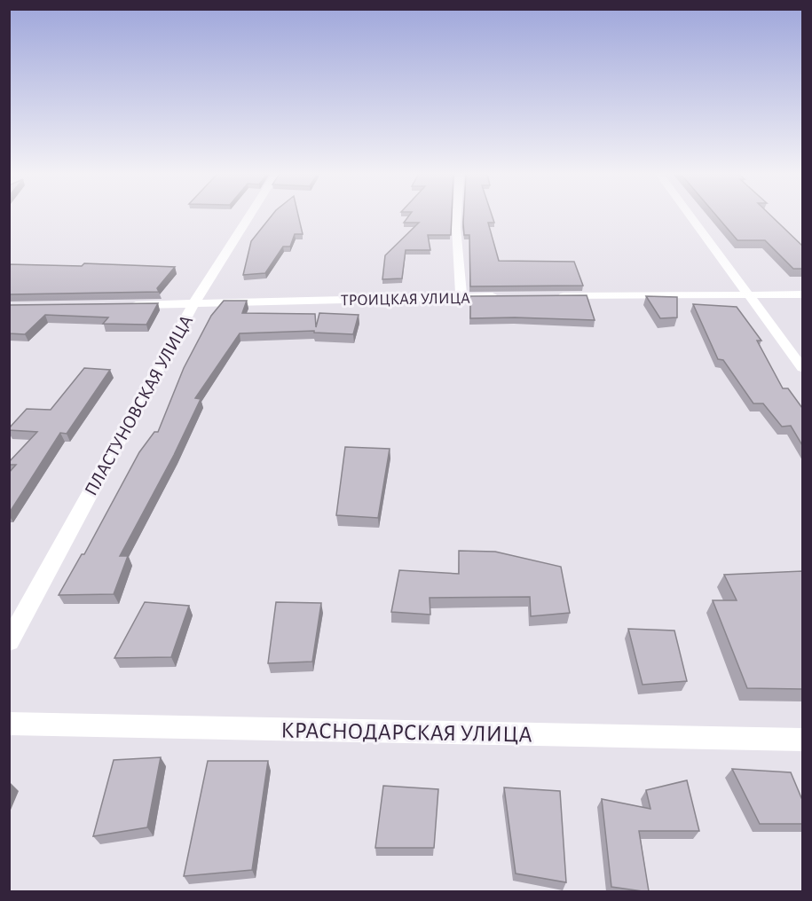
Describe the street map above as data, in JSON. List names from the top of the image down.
{
  "streets": {
    "street": ["ТРОИЦКАЯ УЛИЦА", "ПЛАСТУНОВСКАЯ УЛИЦА", "КРАСНОДАРСКАЯ УЛИЦА"]
  },
  "crossings": [
    ["ТРОИЦКАЯ УЛИЦА", "ПЛАСТУНОВСКАЯ УЛИЦА"]
  ]
}
